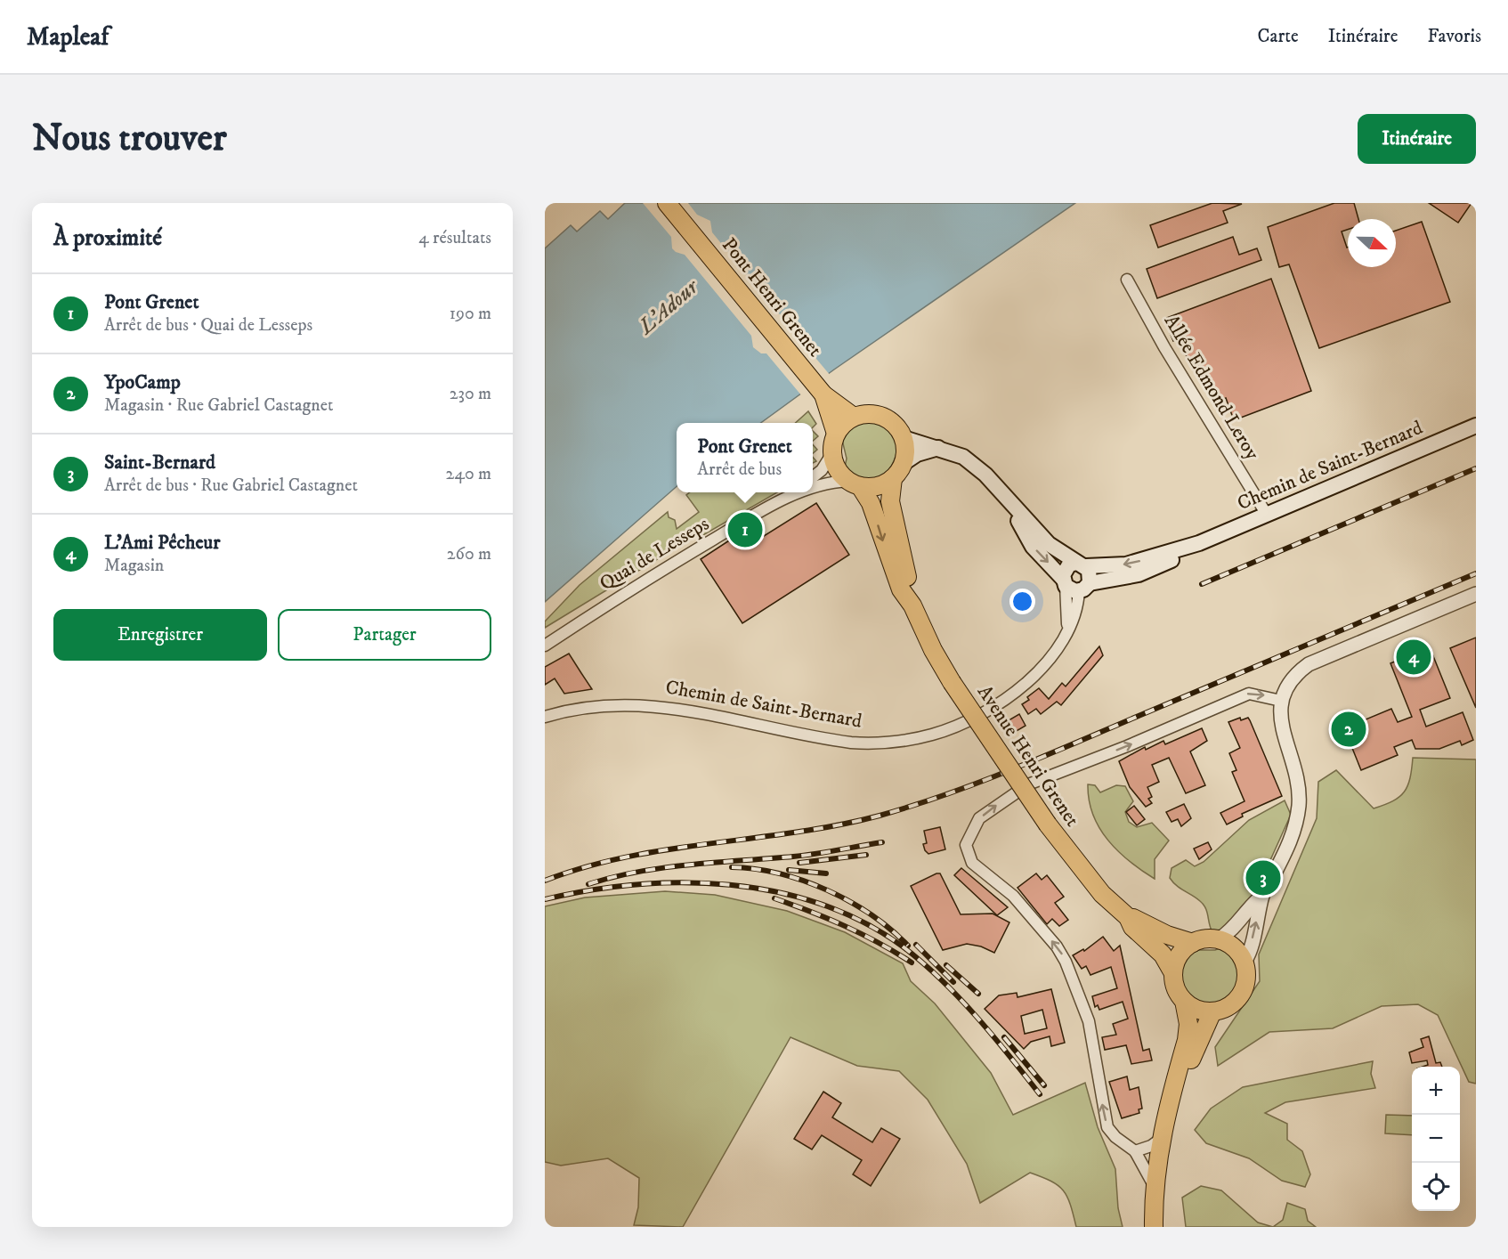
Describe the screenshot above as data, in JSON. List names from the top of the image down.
{
  "streets": {
    "main road": ["Pont Henri Grenet", "Chemin de Saint-Bernard", "Avenue Henri Grenet"],
    "street": ["Allée Edmond Leroy", "Quai de Lesseps"]
  },
  "crossings": [
    ["Pont Henri Grenet", "Quai de Lesseps"],
    ["Pont Henri Grenet", "Avenue Henri Grenet"],
    ["Allée Edmond Leroy", "Chemin de Saint-Bernard"],
    ["Quai de Lesseps", "Avenue Henri Grenet"]
  ],
  "water": ["L'Adour"],
  "north": "right",
  "page": {
    "header": "Mapleaf",
    "nav": ["Carte", "Itinéraire", "Favoris"],
    "buttons": [
      "Itinéraire",
      ["Enregistrer", "Partager"]
    ],
    "title": "Nous trouver",
    "heading": ["À proximité", "4 résultats"],
    "list": [
      {
        "mark": "1",
        "name": "Pont Grenet",
        "note": "Arrêt de bus · Quai de Lesseps",
        "value": "190 m"
      },
      {
        "mark": "2",
        "name": "YpoCamp",
        "note": "Magasin · Rue Gabriel Castagnet",
        "value": "230 m"
      },
      {
        "mark": "3",
        "name": "Saint-Bernard",
        "note": "Arrêt de bus · Rue Gabriel Castagnet",
        "value": "240 m"
      },
      {
        "mark": "4",
        "name": "L'Ami Pêcheur",
        "note": "Magasin",
        "value": "260 m"
      }
    ],
    "popup": ["Pont Grenet", "Arrêt de bus"],
    "pins": [
      "1",
      "4",
      "2",
      "3"
    ],
    "map_buttons": ["+", "−"]
  }
}
